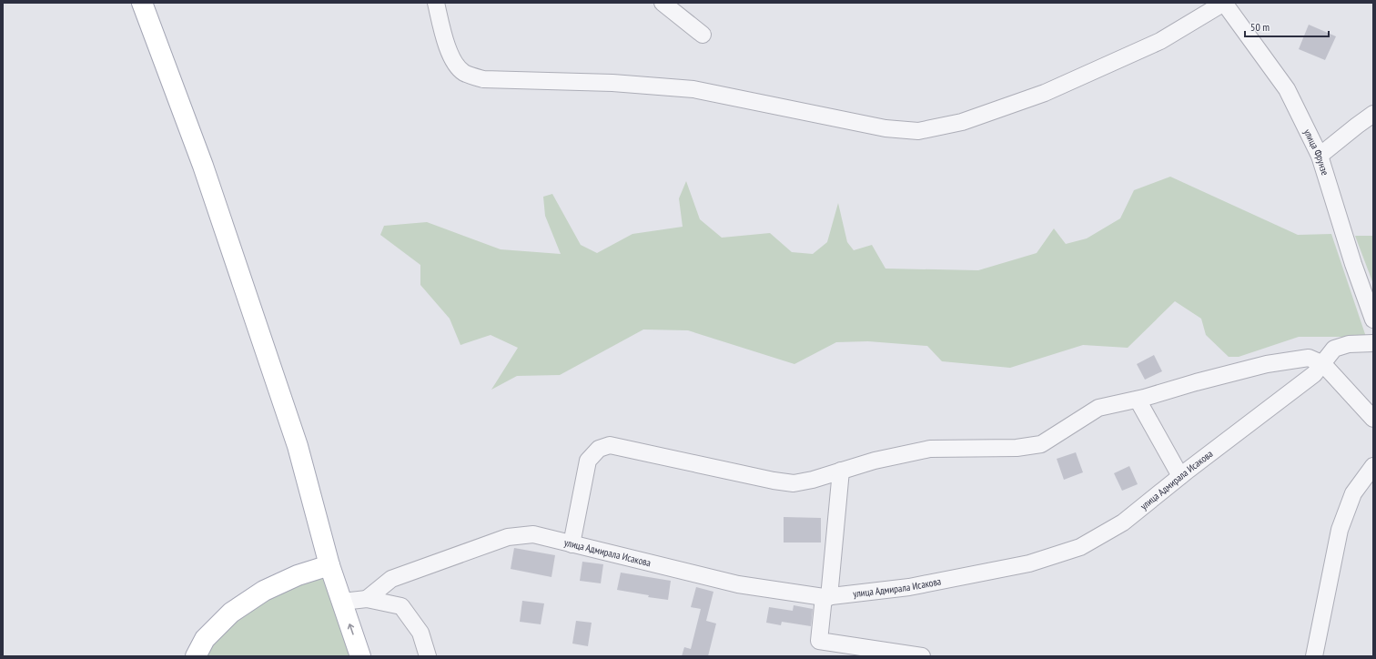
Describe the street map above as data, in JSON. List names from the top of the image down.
{
  "streets": {
    "street": ["улица Фрунзе", "улица Адмирала Исакова"]
  },
  "scale_bar": "50 m"
}
